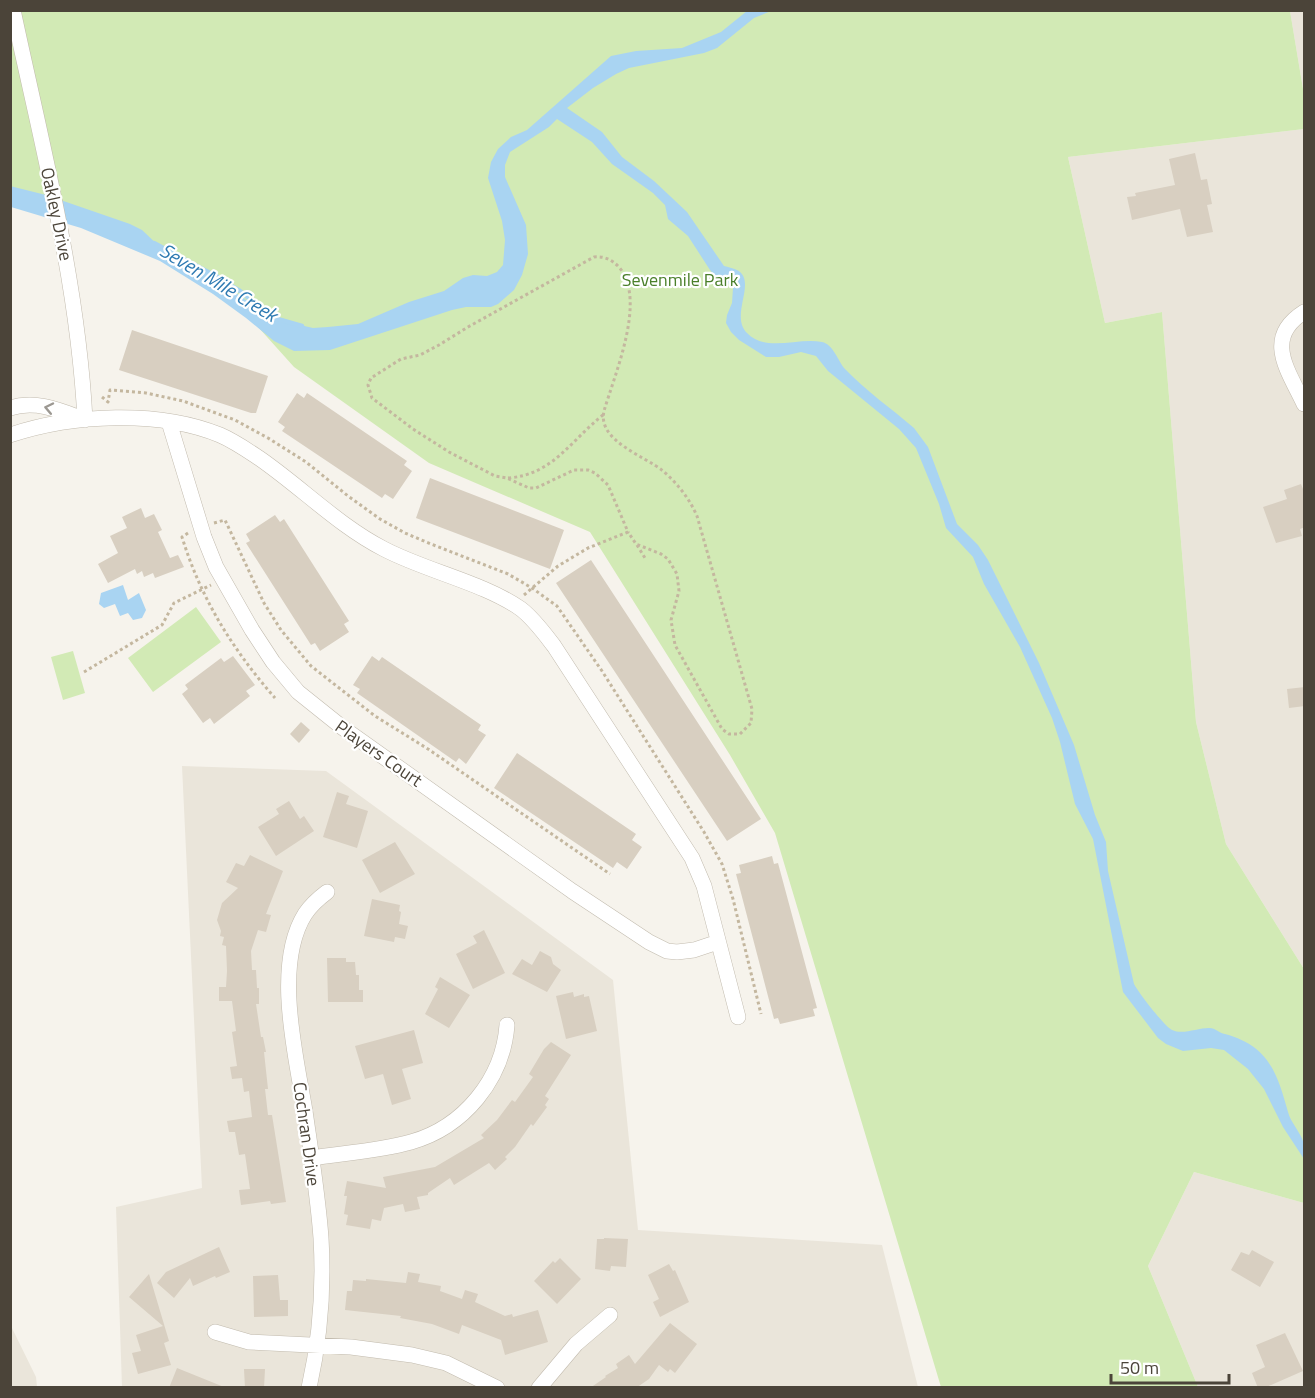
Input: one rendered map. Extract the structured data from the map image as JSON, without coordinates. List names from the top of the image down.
{
  "streets": {
    "street": ["Oakley Drive", "Players Court", "Cochran Drive"]
  },
  "water": ["Seven Mile Creek"],
  "parks": ["Sevenmile Park"],
  "scale_bar": "50 m"
}
